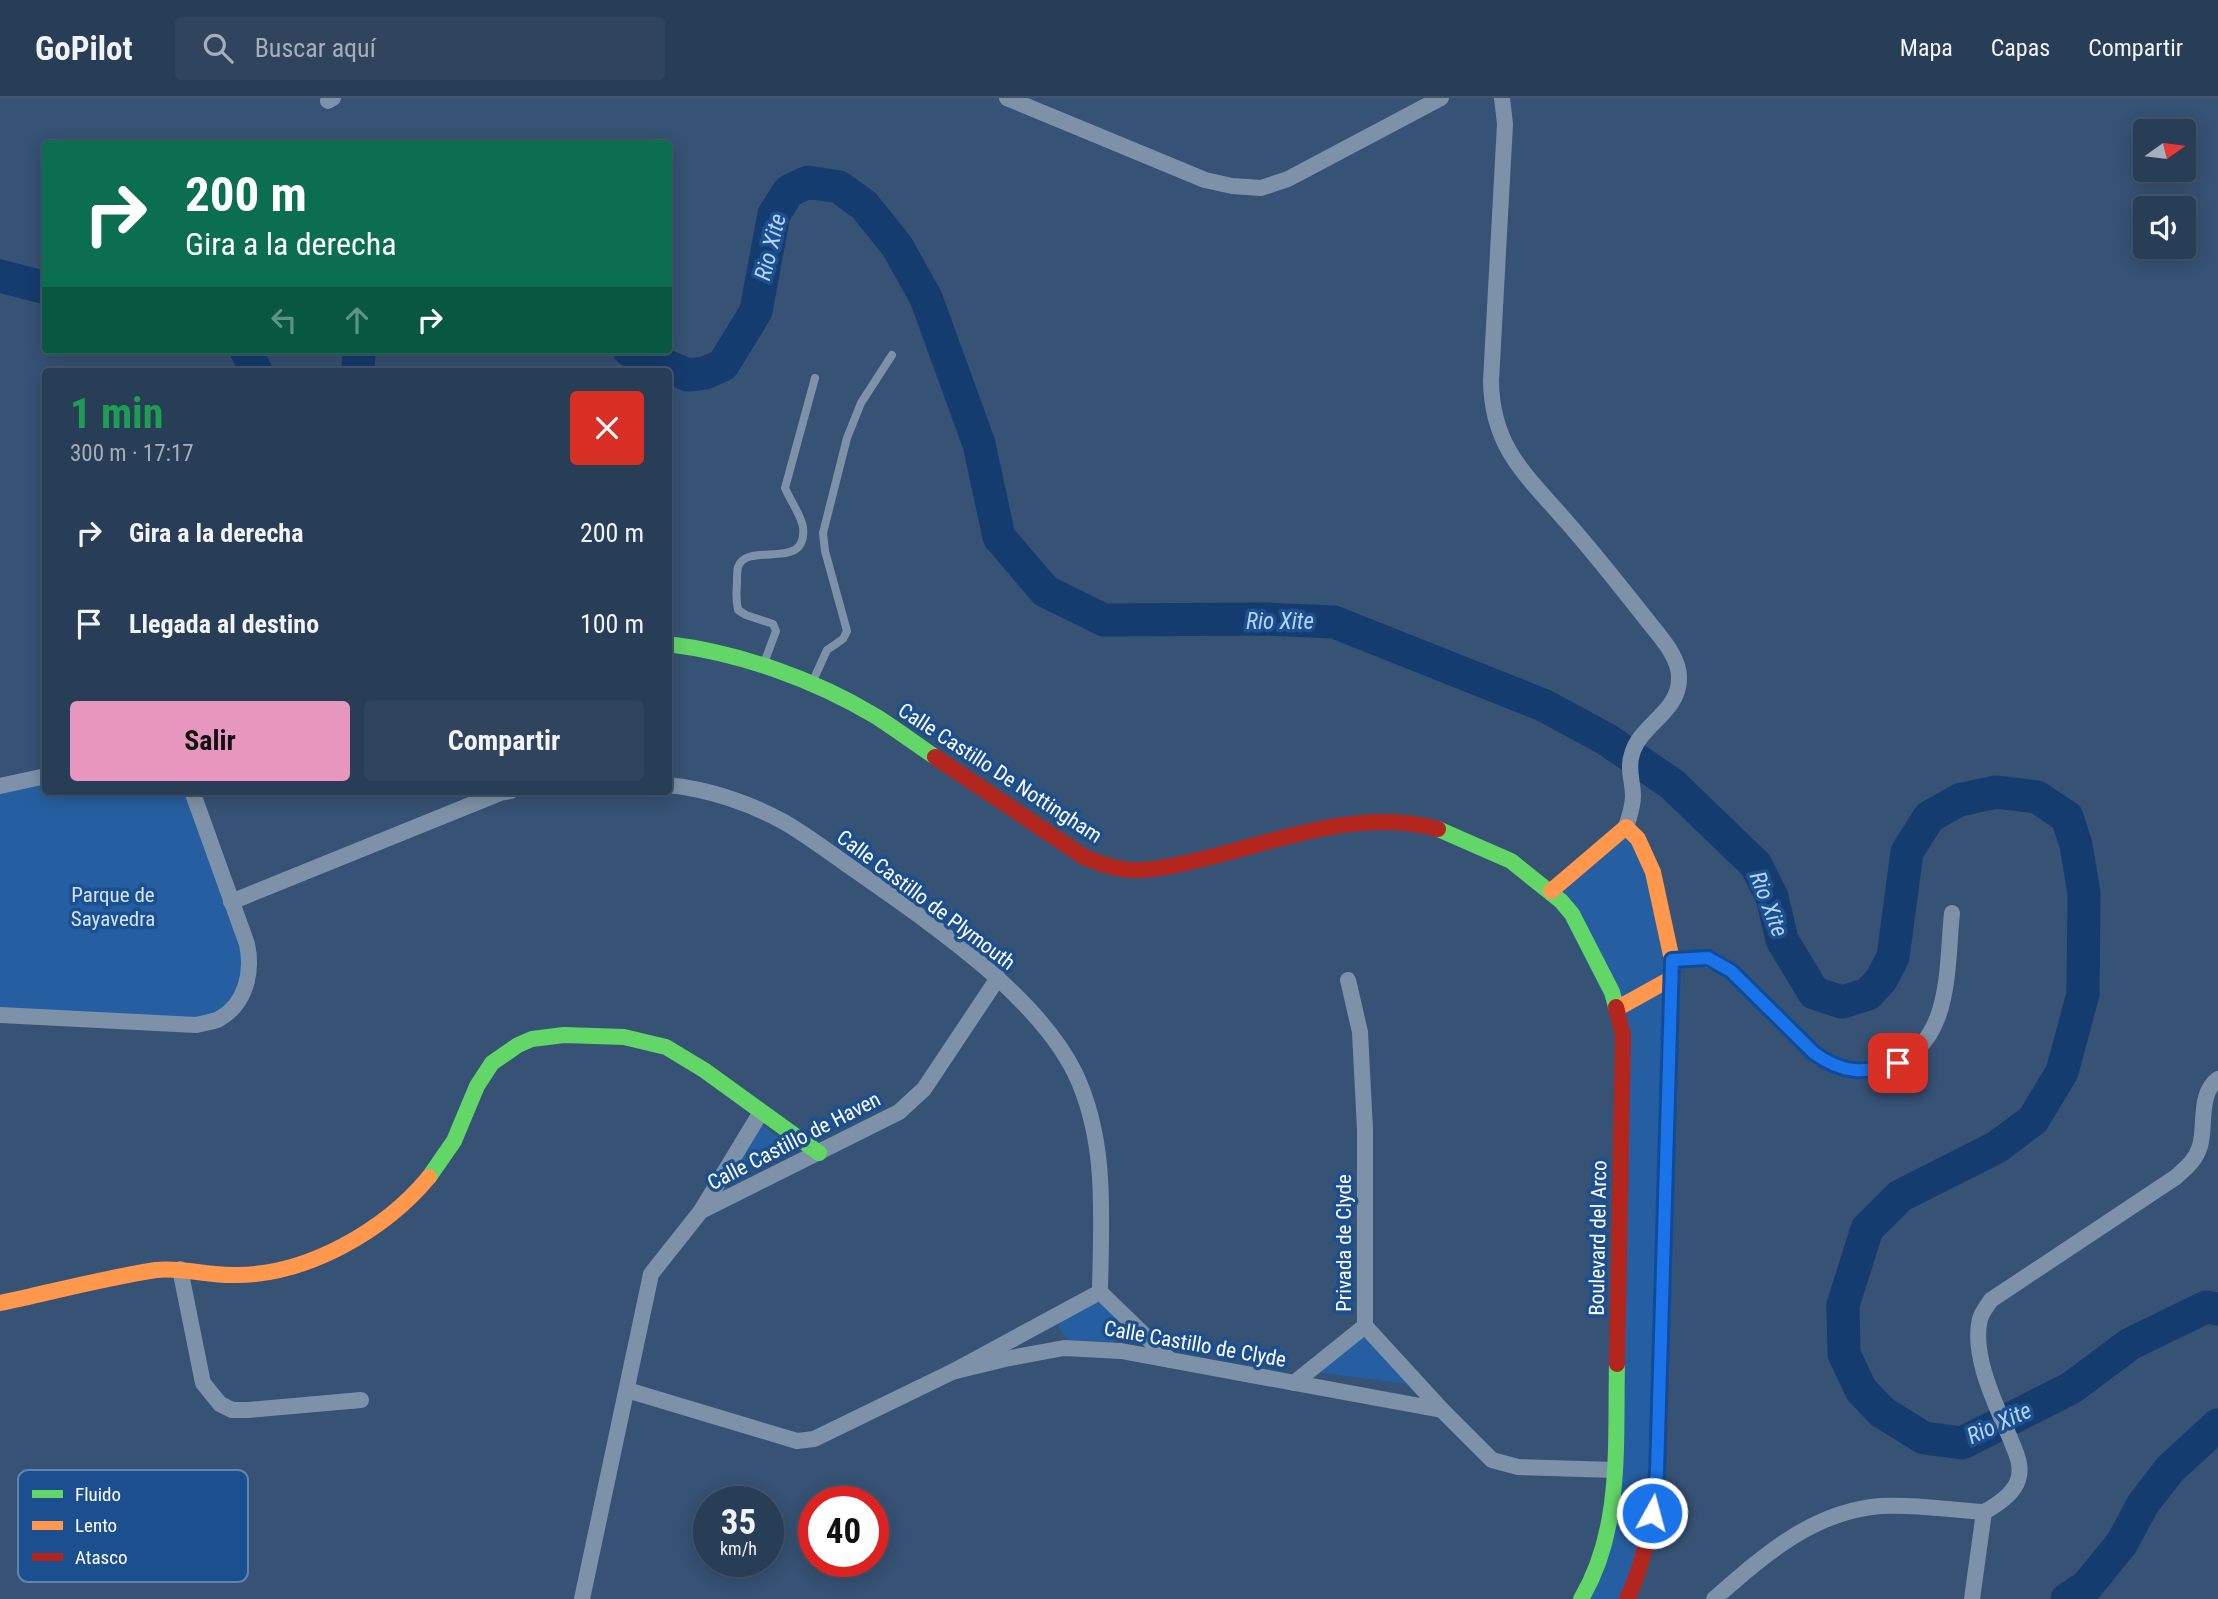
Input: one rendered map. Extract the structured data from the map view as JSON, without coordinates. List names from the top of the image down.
{
  "streets": {
    "street": [
      "Calle Castillo De Nottingham",
      "Calle Castillo de Plymouth",
      "Calle Castillo de Haven",
      "Boulevard del Arco",
      "Privada de Clyde",
      "Calle Castillo de Clyde"
    ]
  },
  "crossings": [
    ["Calle Castillo De Nottingham", "Boulevard del Arco"],
    ["Calle Castillo de Plymouth", "Calle Castillo de Haven"],
    ["Calle Castillo de Haven", "Calle Castillo de Clyde"],
    ["Boulevard del Arco", "Privada de Clyde"],
    ["Privada de Clyde", "Calle Castillo de Clyde"]
  ],
  "water": ["Rio Xite"],
  "parks": ["Parque de Sayavedra"],
  "legend": ["Fluido", "Lento", "Atasco"],
  "north": "right",
  "page": {
    "header": "GoPilot",
    "search": "Buscar aquí",
    "nav": ["Mapa", "Capas", "Compartir"],
    "turn": ["200 m", "Gira a la derecha"],
    "heading": ["1 min", "300 m · 17:17"],
    "list": [
      {
        "name": "Gira a la derecha",
        "value": "200 m"
      },
      {
        "name": "Llegada al destino",
        "value": "100 m"
      }
    ],
    "buttons": ["Salir", "Compartir"],
    "speed": "35 km/h",
    "limit": "40"
  }
}
